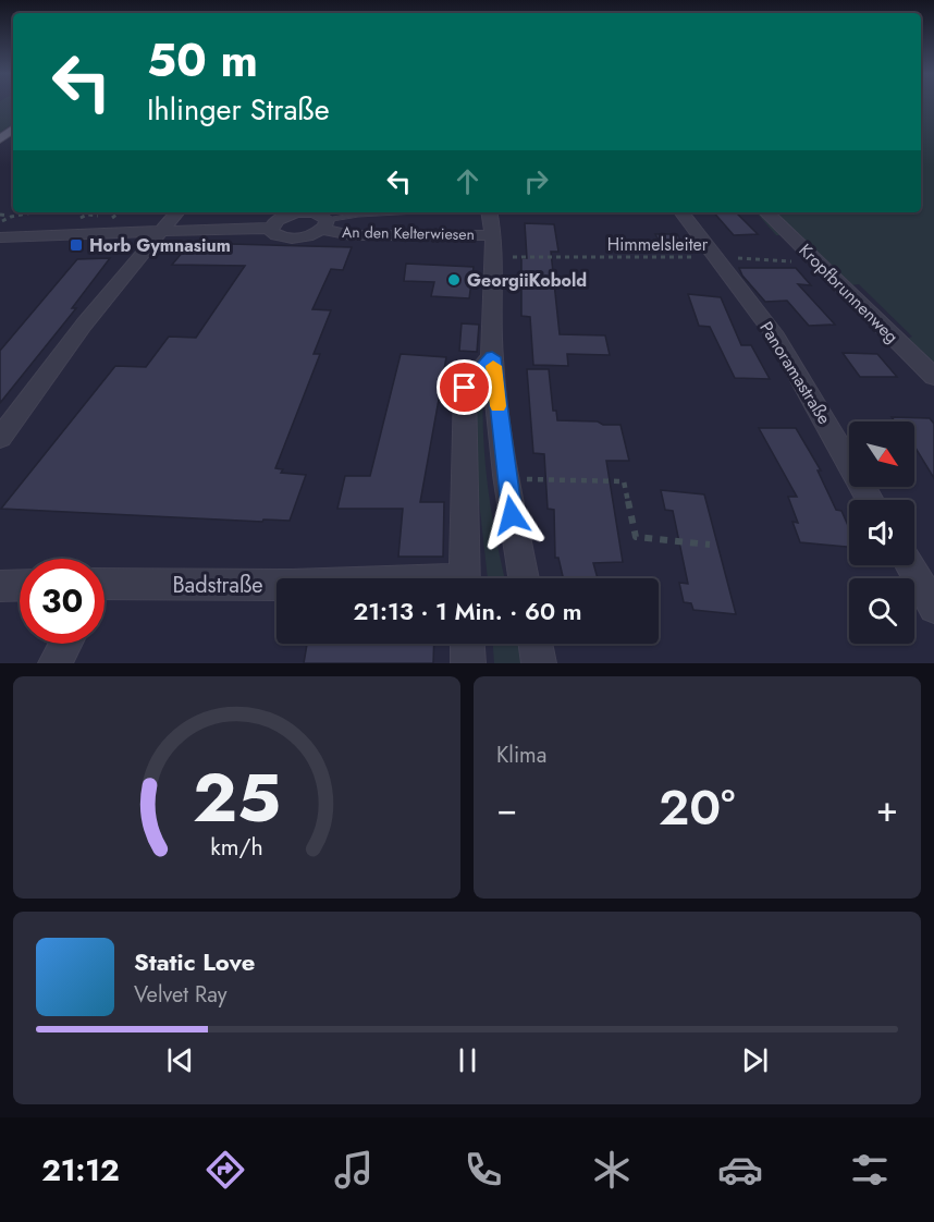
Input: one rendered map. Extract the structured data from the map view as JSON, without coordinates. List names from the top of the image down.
{
  "streets": {
    "street": [
      "An den Kelterwiesen",
      "Kropfbrunnenweg",
      "Panoramastraße",
      "Badstraße"
    ],
    "path": ["Himmelsleiter"]
  },
  "crossings": [
    ["An den Kelterwiesen", "Himmelsleiter"],
    ["Himmelsleiter", "Kropfbrunnenweg"],
    ["Himmelsleiter", "Panoramastraße"]
  ],
  "places": {
    "transit": ["Horb Gymnasium"],
    "other": ["GeorgiiKobold"]
  },
  "north": "bottom right",
  "page": {
    "turn": ["50 m", "Ihlinger Straße"],
    "limit": "30",
    "trip": "21:13 · 1 Min. · 60 m",
    "tile": "Klima",
    "heat": ["−", "20°", "+"],
    "song": ["Static Love", "Velvet Ray"],
    "tabs": "21:12",
    "gauge": ["25", "km/h"]
  }
}
